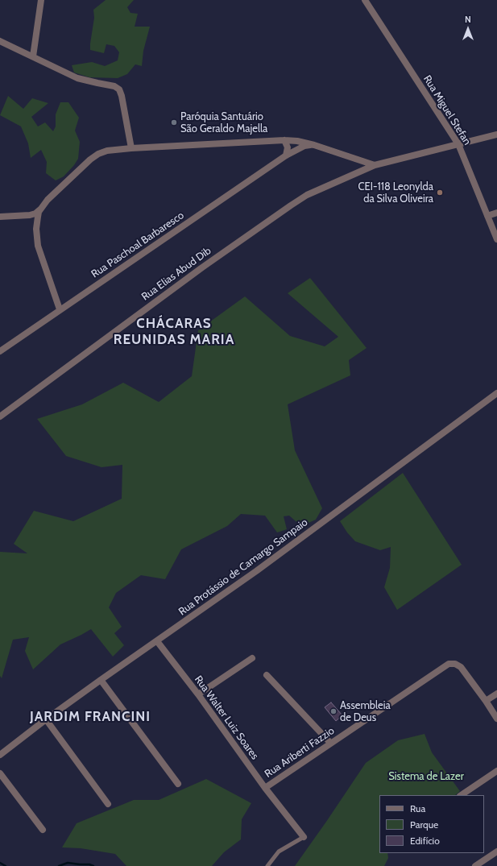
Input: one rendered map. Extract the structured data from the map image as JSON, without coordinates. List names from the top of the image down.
{
  "streets": {
    "street": [
      "Rua Miguel Stefan",
      "Rua Paschoal Barbaresco",
      "Rua Elias Abud Dib",
      "Rua Protássio de Camargo Sampaio",
      "Rua Walter Luiz Soares",
      "Rua Ariberti Fazzio"
    ]
  },
  "crossings": [
    ["Rua Miguel Stefan", "Rua Elias Abud Dib"],
    ["Rua Protássio de Camargo Sampaio", "Rua Walter Luiz Soares"],
    ["Rua Walter Luiz Soares", "Rua Ariberti Fazzio"]
  ],
  "districts": ["CHÁCARAS REUNIDAS MARIA", "JARDIM FRANCINI"],
  "parks": ["Sistema de Lazer"],
  "places": ["Paróquia Santuário São Geraldo Majella", "CEI-118 Leonylda da Silva Oliveira", "Assembleia de Deus"],
  "legend": ["Rua", "Parque", "Edifício"],
  "north": "top"
}
